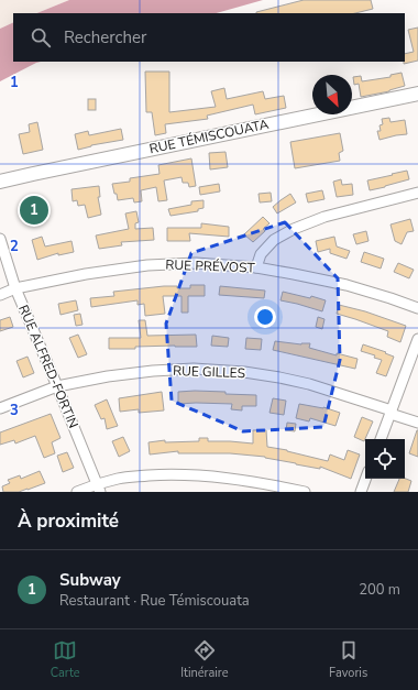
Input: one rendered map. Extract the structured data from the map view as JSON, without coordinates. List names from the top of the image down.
{
  "streets": {
    "main road": ["RUE TÉMISCOUATA"],
    "street": ["RUE PRÉVOST", "RUE ALFRED-FORTIN", "RUE GILLES"]
  },
  "crossings": [
    ["RUE PRÉVOST", "RUE ALFRED-FORTIN"],
    ["RUE ALFRED-FORTIN", "RUE GILLES"]
  ],
  "north": "bottom right",
  "page": {
    "search": "Rechercher",
    "pins": "1",
    "heading": "À proximité",
    "list": [
      {
        "mark": "1",
        "name": "Subway",
        "note": "Restaurant · Rue Témiscouata",
        "value": "200 m"
      }
    ],
    "nav": ["Carte", "Itinéraire", "Favoris"]
  },
  "grid": {
    "rows": ["1", "2", "3"]
  }
}
